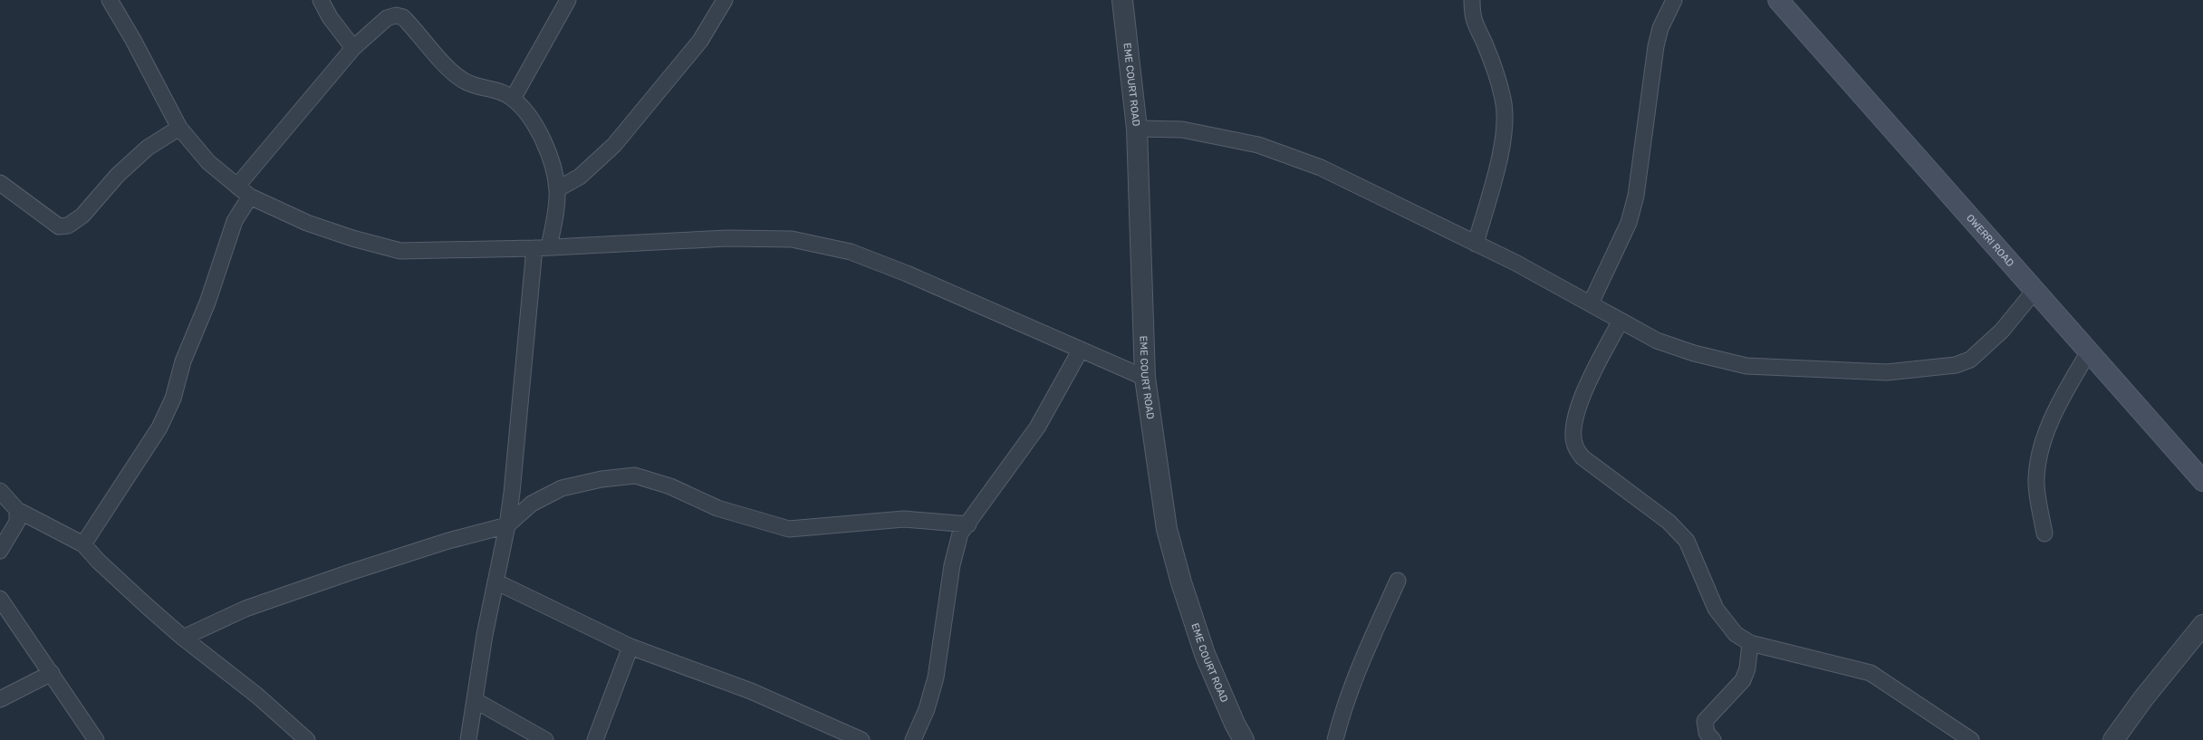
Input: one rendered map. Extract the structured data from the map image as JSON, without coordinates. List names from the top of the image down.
{
  "streets": {
    "main road": ["OWERRI ROAD"],
    "street": ["EME COURT ROAD"]
  }
}
